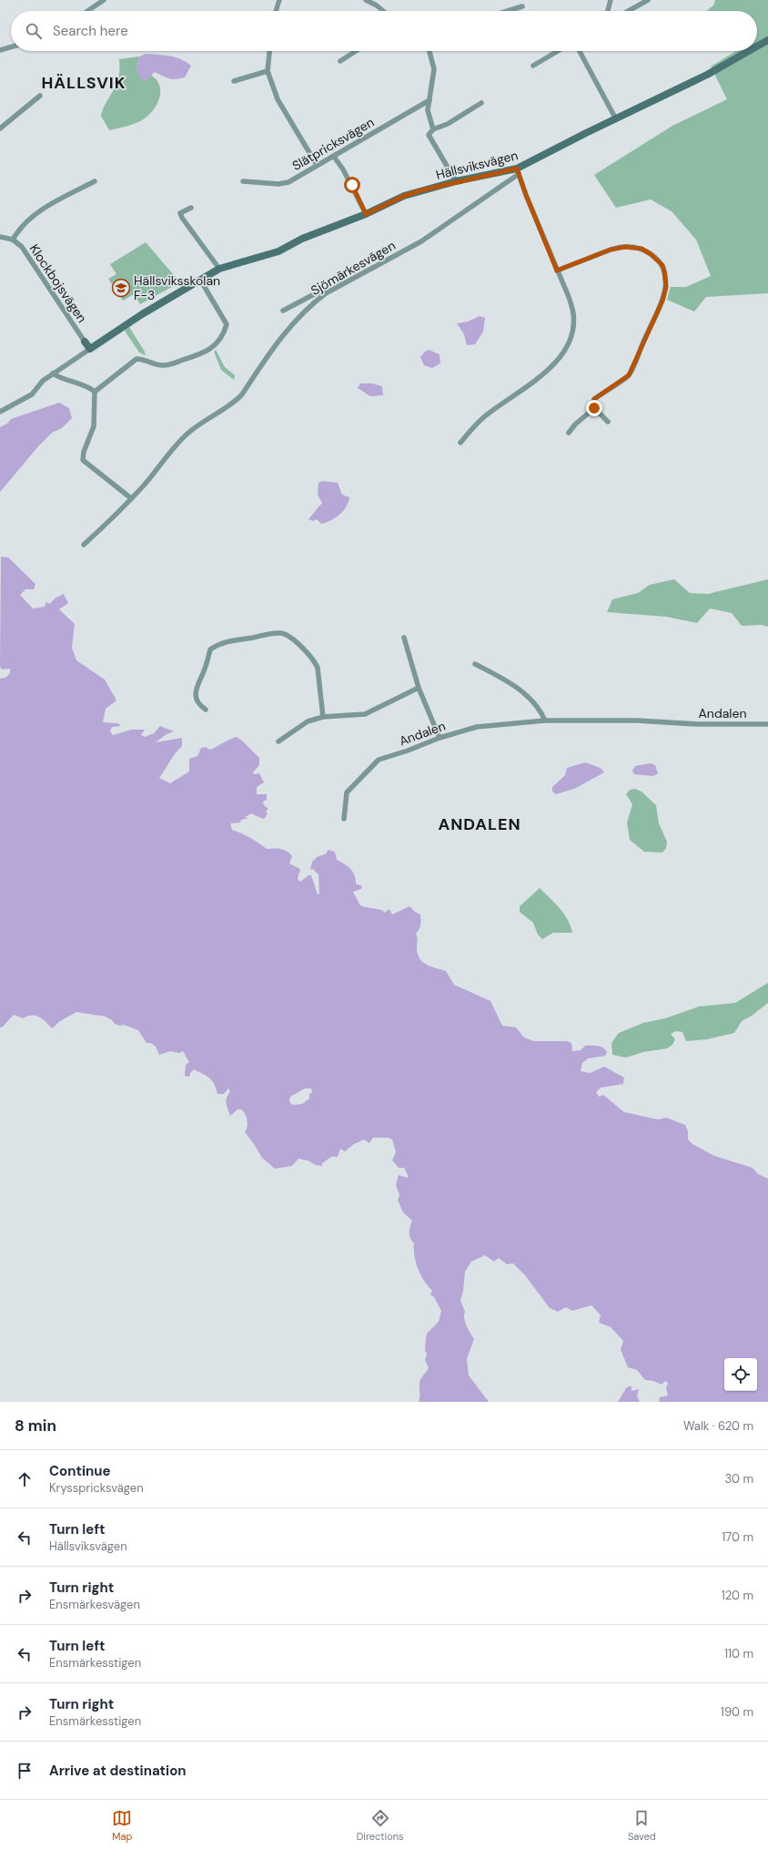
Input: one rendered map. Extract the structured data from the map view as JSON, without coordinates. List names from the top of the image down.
{
  "streets": {
    "street": [
      "Slätpricksvägen",
      "Hällsviksvägen",
      "Sjömärkesvägen",
      "Klockbojsvägen",
      "Andalen"
    ]
  },
  "crossings": [
    ["Hällsviksvägen", "Sjömärkesvägen"]
  ],
  "districts": ["HÄLLSVIK", "ANDALEN"],
  "places": {
    "school or university": ["Hällsviksskolan F-3"]
  },
  "page": {
    "search": "Search here",
    "heading": ["8 min", "Walk · 620 m"],
    "list": [
      ["Continue", "Krysspricksvägen", "30 m"],
      ["Turn left", "Hällsviksvägen", "170 m"],
      ["Turn right", "Ensmärkesvägen", "120 m"],
      ["Turn left", "Ensmärkesstigen", "110 m"],
      ["Turn right", "Ensmärkesstigen", "190 m"],
      "Arrive at destination"
    ],
    "nav": ["Map", "Directions", "Saved"]
  }
}
